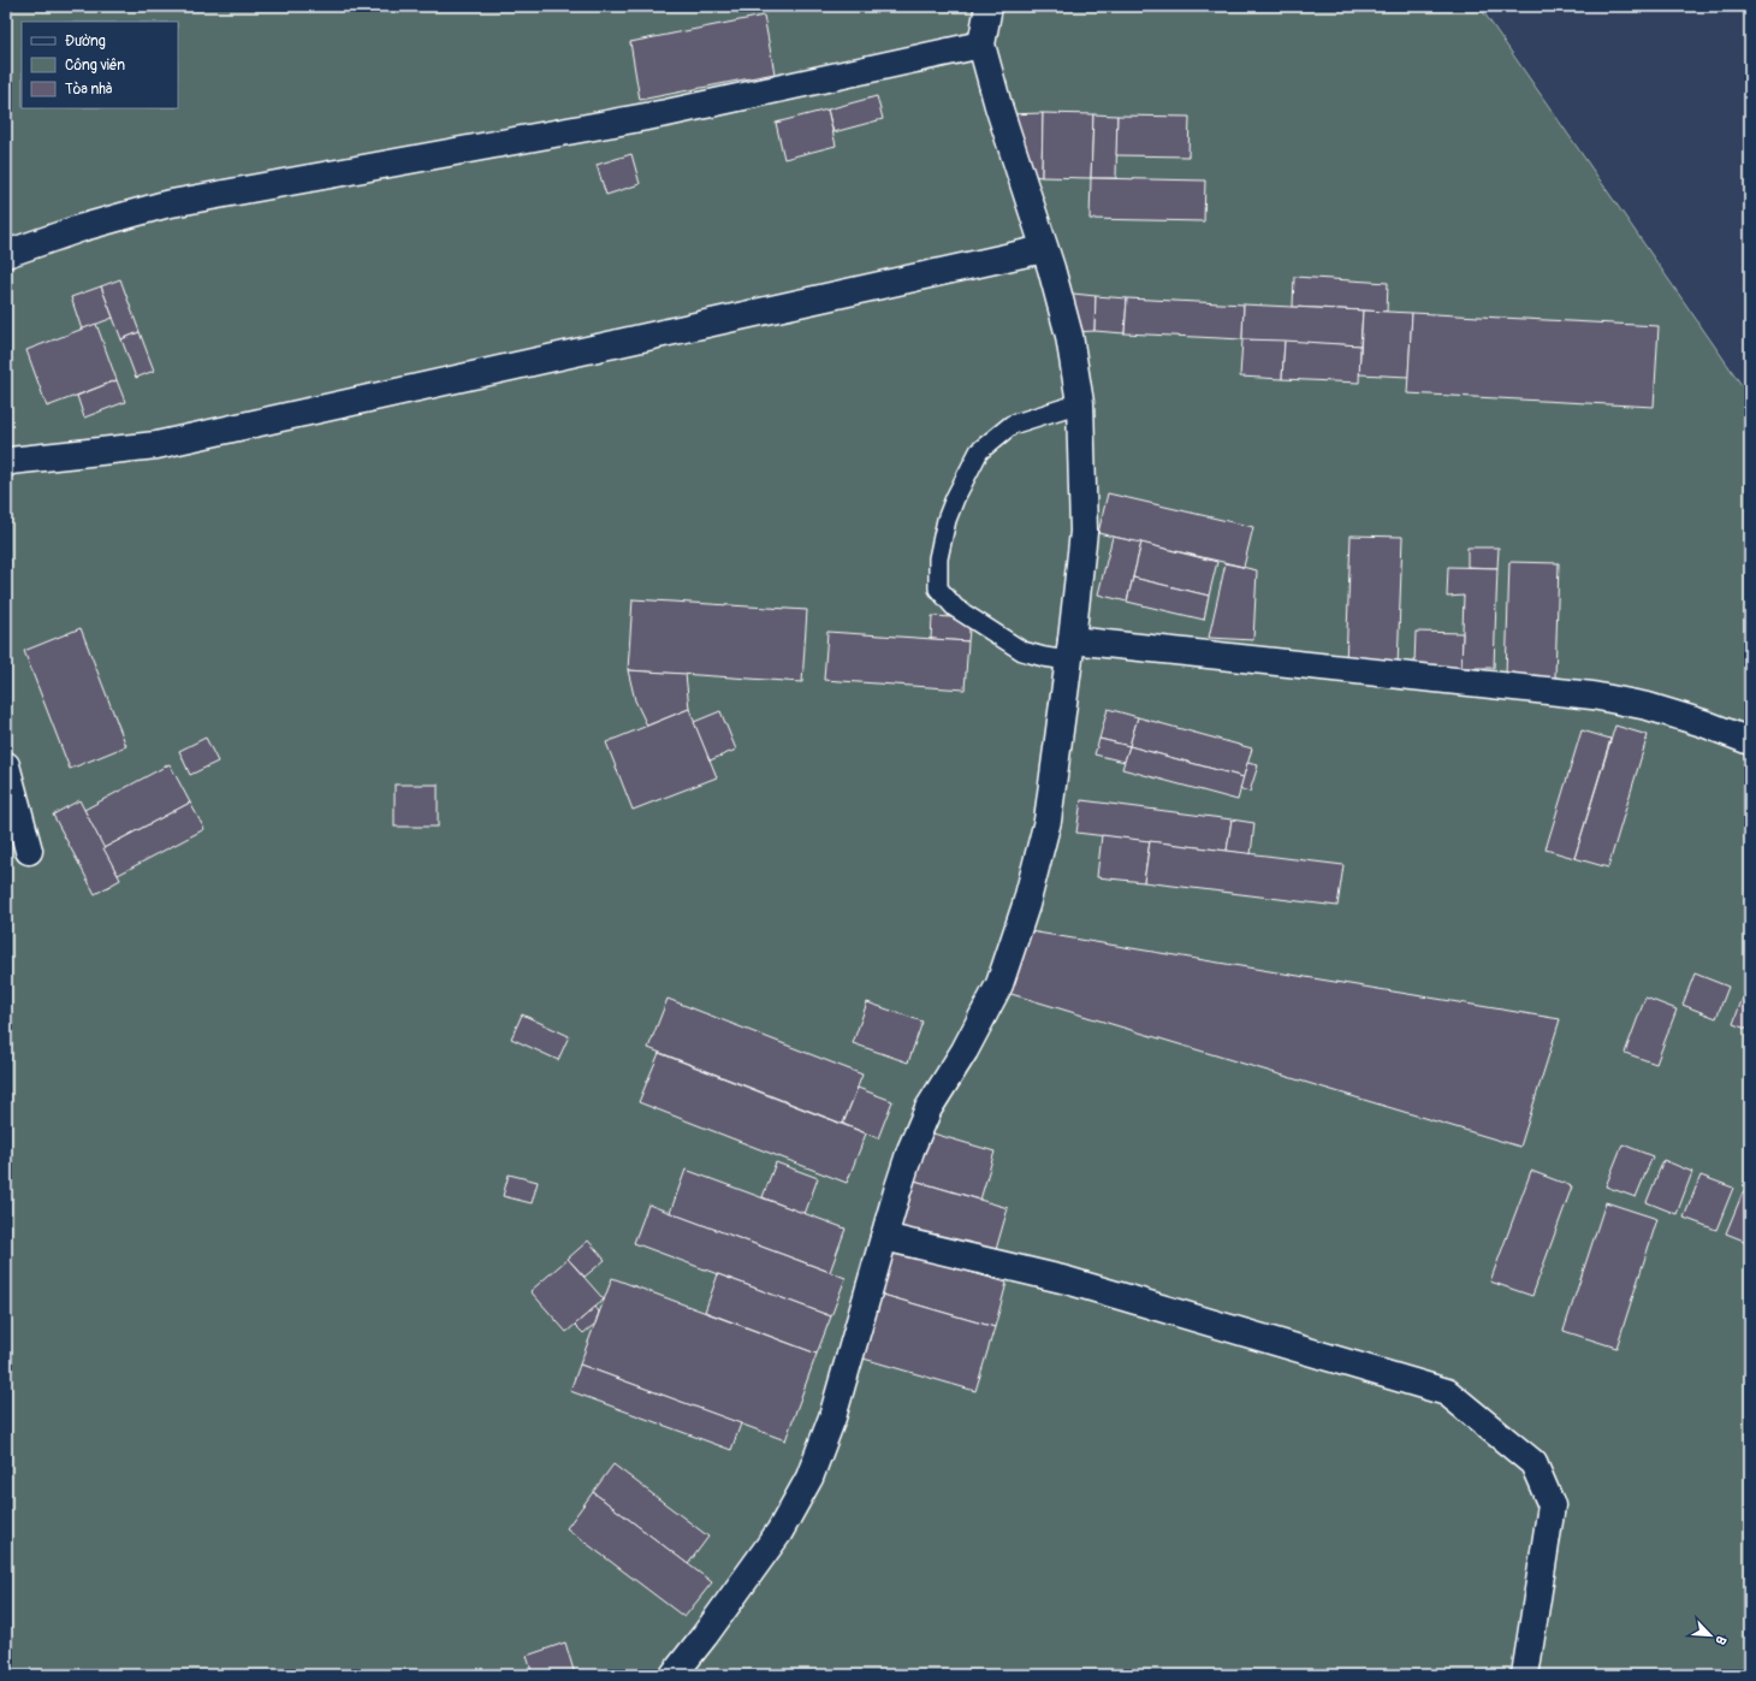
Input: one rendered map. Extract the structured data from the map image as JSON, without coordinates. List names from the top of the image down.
{
  "legend": ["Đường", "Công viên", "Tòa nhà"],
  "north": "bottom right"
}
